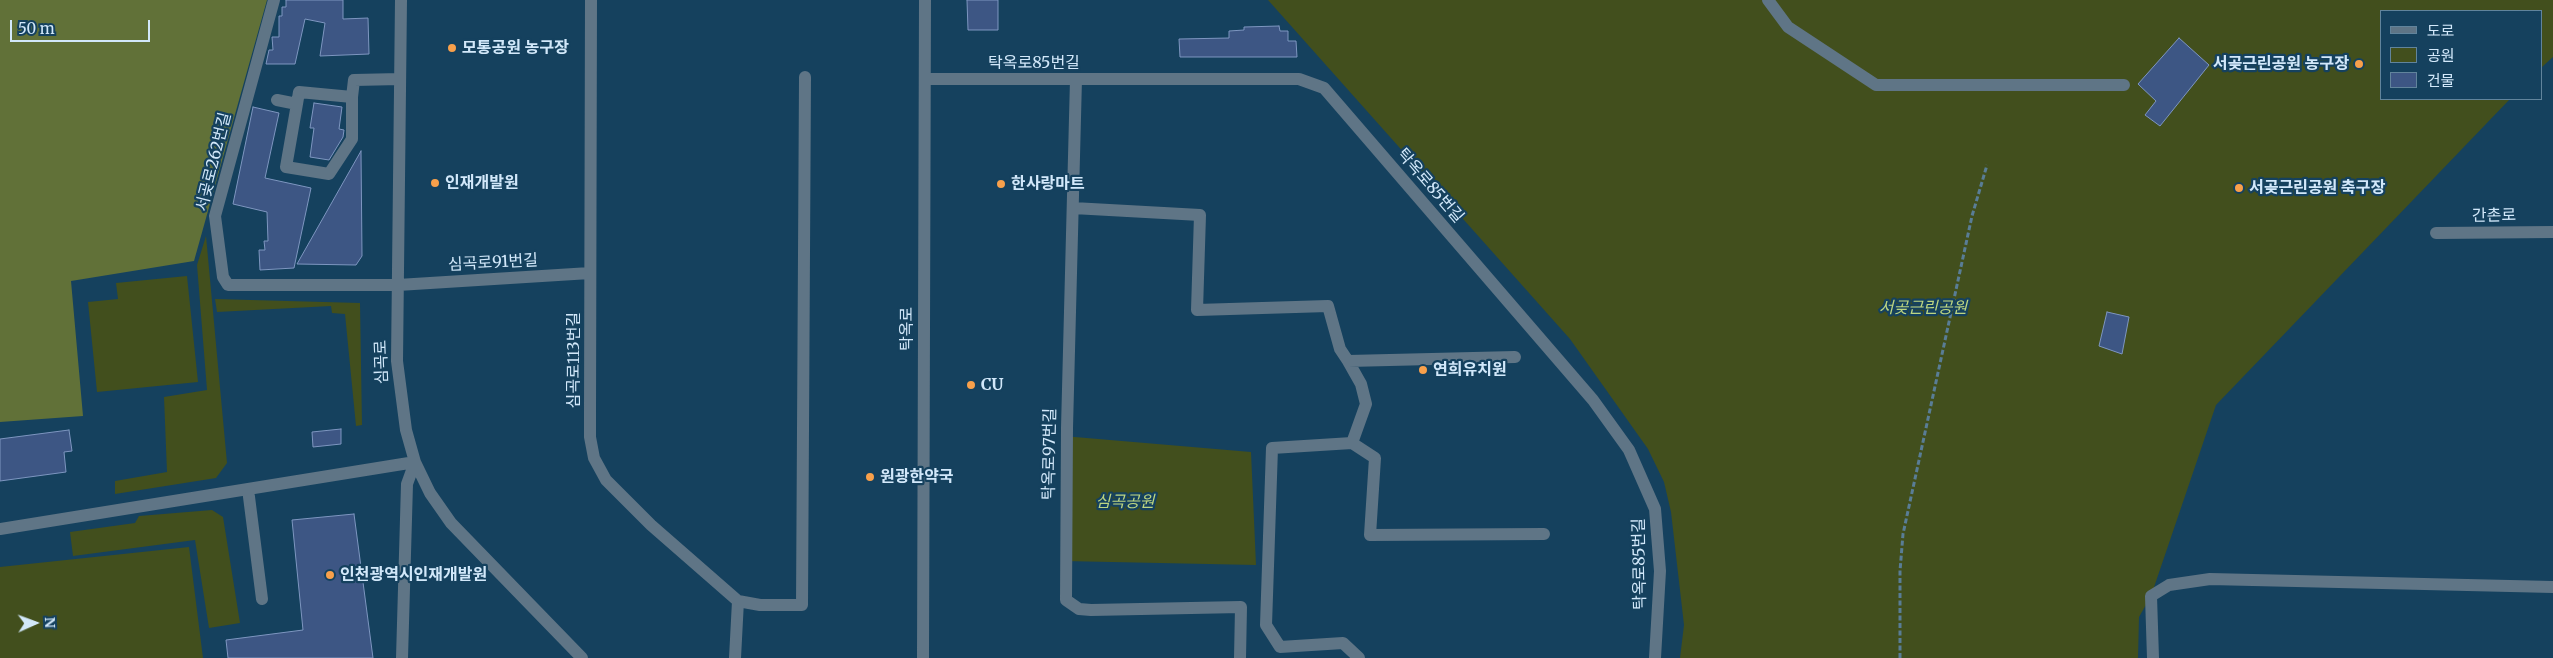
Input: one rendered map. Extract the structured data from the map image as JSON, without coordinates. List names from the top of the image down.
{
  "streets": {
    "street": [
      "탁옥로85번길",
      "서곶로262번길",
      "간촌로",
      "심곡로91번길",
      "탁옥로",
      "심곡로113번길",
      "심곡로",
      "탁옥로97번길"
    ]
  },
  "crossings": [
    ["탁옥로85번길", "탁옥로"],
    ["탁옥로85번길", "탁옥로97번길"],
    ["서곶로262번길", "심곡로91번길"],
    ["서곶로262번길", "심곡로"],
    ["심곡로91번길", "심곡로113번길"],
    ["심곡로91번길", "심곡로"]
  ],
  "parks": ["서곶근린공원", "심곡공원"],
  "places": [
    "모통공원 농구장",
    "서곶근린공원 농구장",
    "인재개발원",
    "한사랑마트",
    "서곶근린공원 축구장",
    "연희유치원",
    "CU",
    "원광한약국",
    "인천광역시인재개발원"
  ],
  "legend": ["도로", "공원", "건물"],
  "scale_bar": "50 m",
  "north": "right"
}
